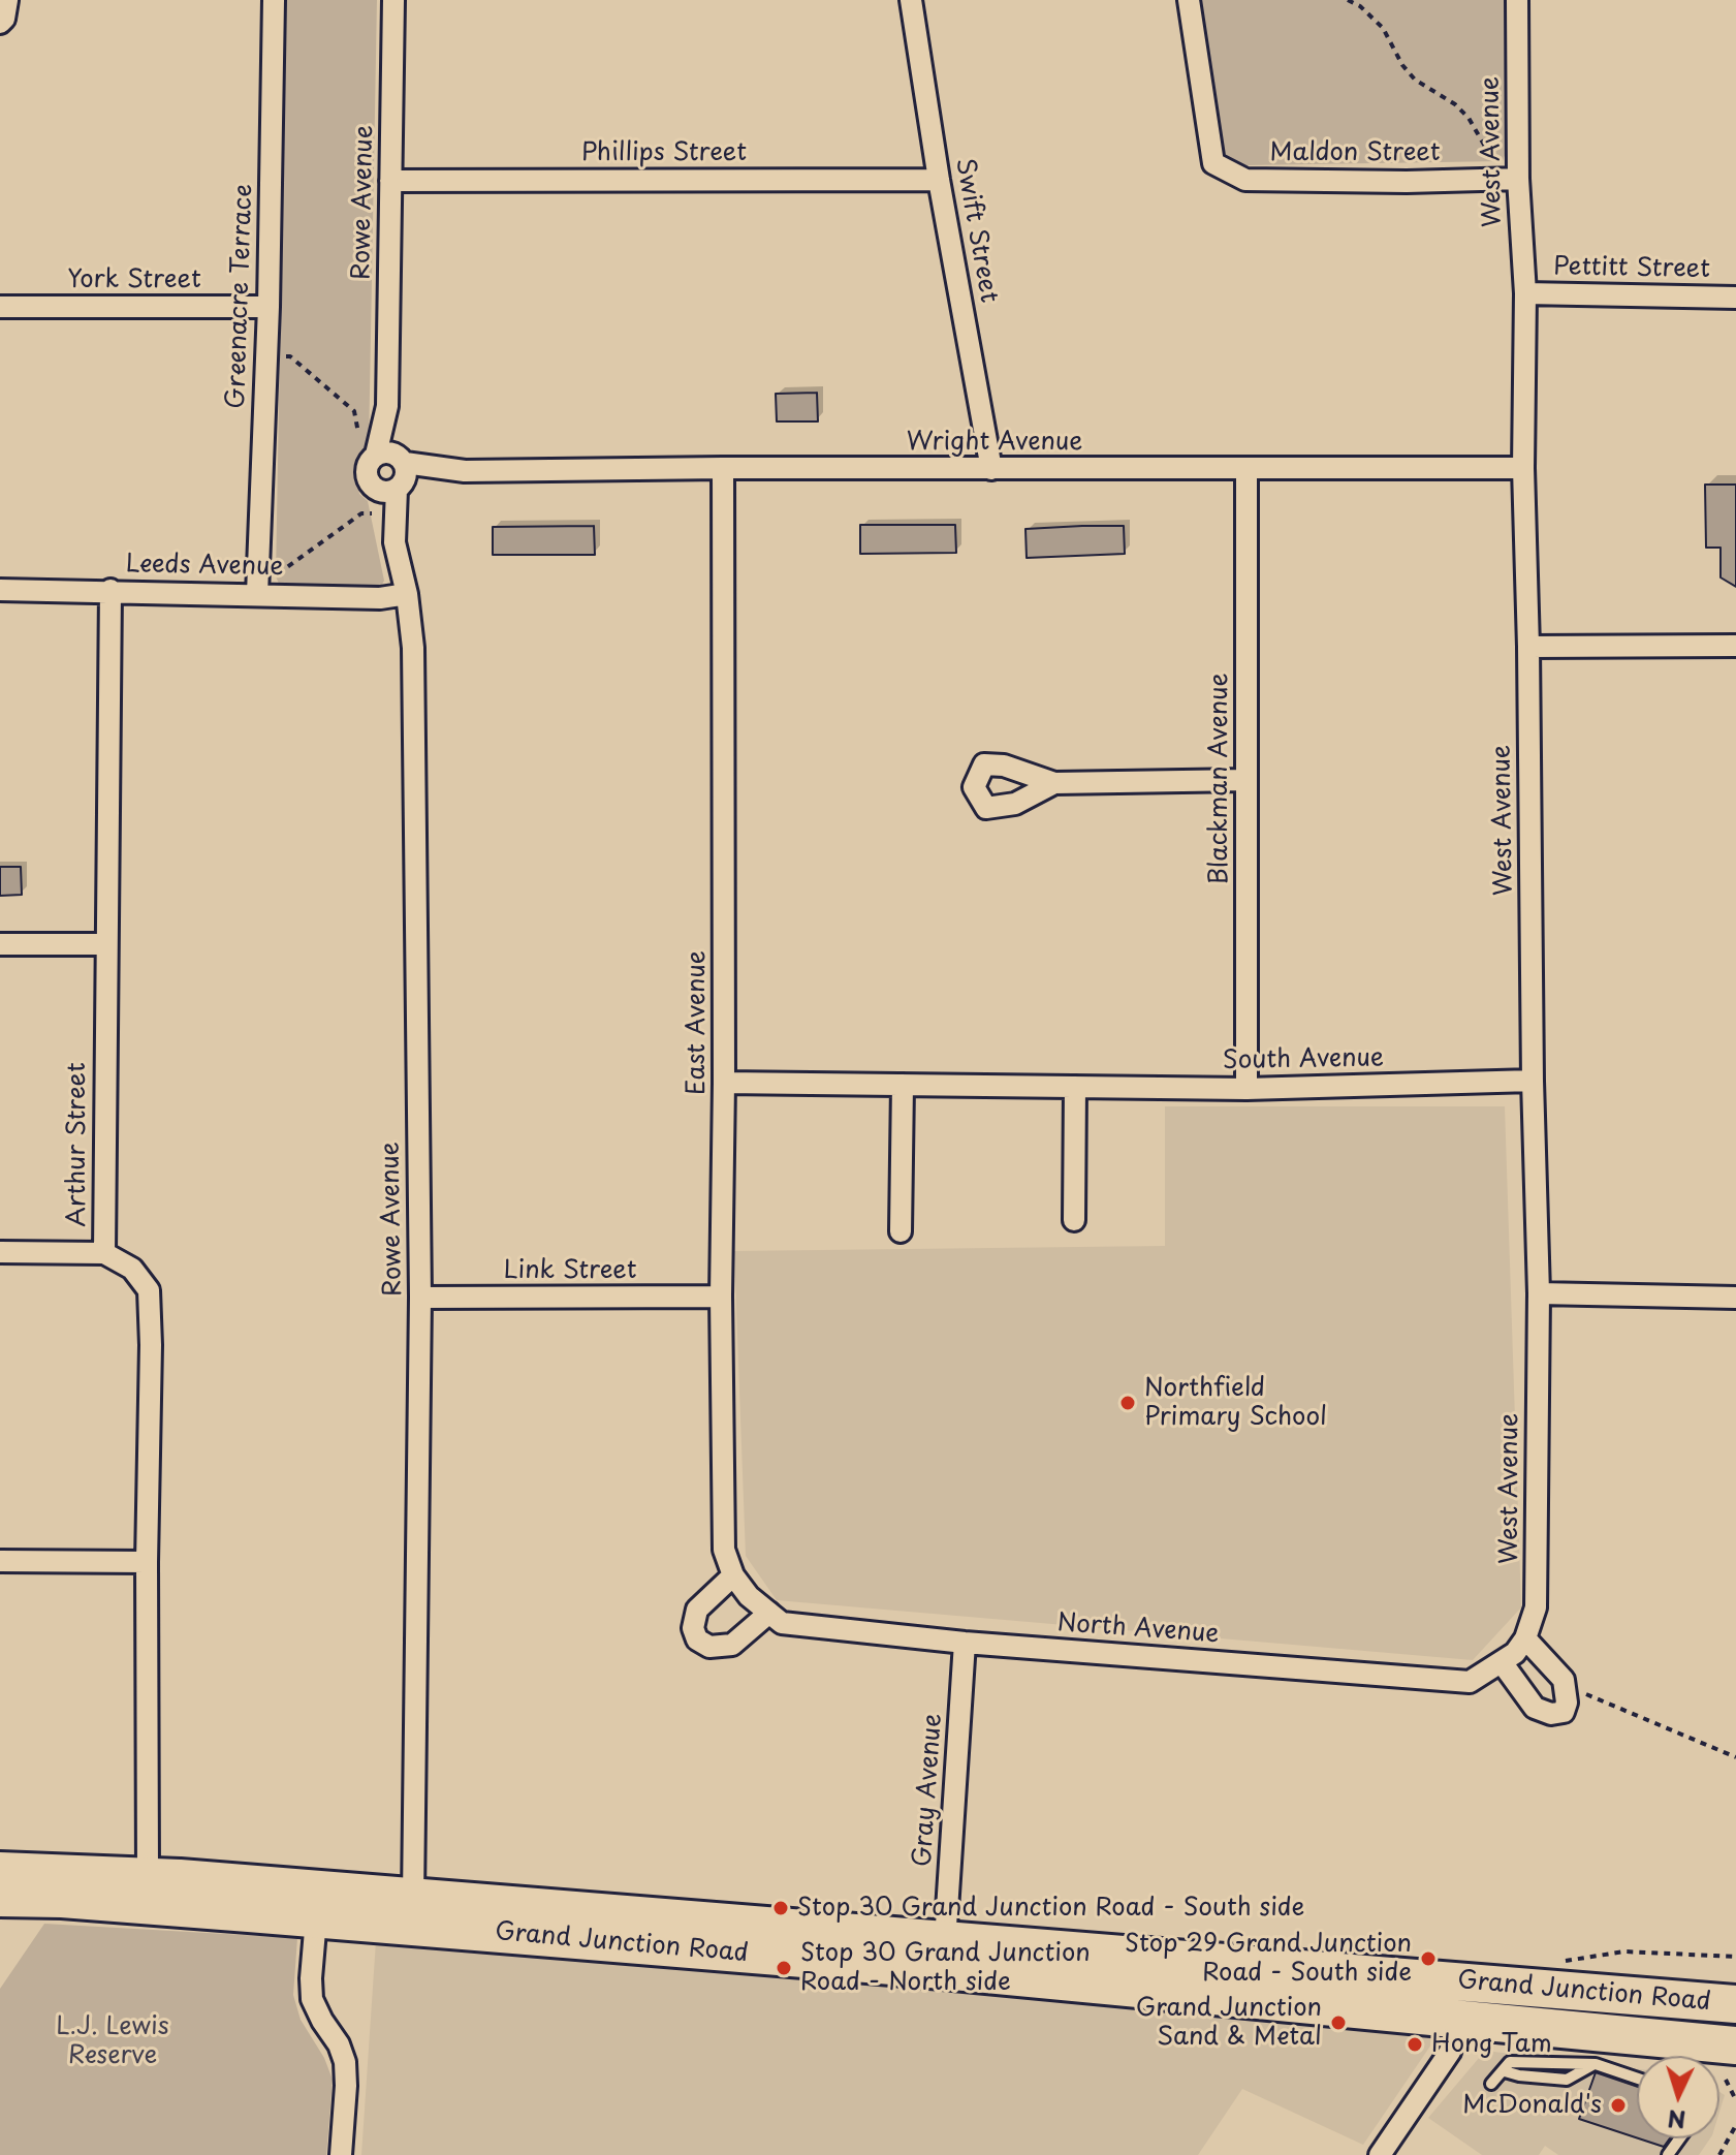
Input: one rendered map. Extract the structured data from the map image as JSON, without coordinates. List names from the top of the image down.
{
  "streets": {
    "highway": ["Grand Junction Road"],
    "street": [
      "West Avenue",
      "Phillips Street",
      "Maldon Street",
      "Rowe Avenue",
      "Swift Street",
      "Pettitt Street",
      "York Street",
      "Greenacre Terrace",
      "Wright Avenue",
      "Leeds Avenue",
      "Blackman Avenue",
      "East Avenue",
      "South Avenue",
      "Arthur Street",
      "Link Street",
      "North Avenue",
      "Gray Avenue"
    ]
  },
  "crossings": [
    ["West Avenue", "Maldon Street"],
    ["West Avenue", "Pettitt Street"],
    ["West Avenue", "Wright Avenue"],
    ["West Avenue", "South Avenue"],
    ["West Avenue", "North Avenue"],
    ["Phillips Street", "Rowe Avenue"],
    ["Phillips Street", "Swift Street"],
    ["Rowe Avenue", "Wright Avenue"],
    ["Rowe Avenue", "Leeds Avenue"],
    ["Rowe Avenue", "Link Street"],
    ["Rowe Avenue", "Grand Junction Road"],
    ["Swift Street", "Wright Avenue"],
    ["York Street", "Greenacre Terrace"],
    ["Greenacre Terrace", "Leeds Avenue"],
    ["Wright Avenue", "Blackman Avenue"],
    ["Wright Avenue", "East Avenue"],
    ["Leeds Avenue", "Arthur Street"],
    ["Blackman Avenue", "South Avenue"],
    ["East Avenue", "South Avenue"],
    ["East Avenue", "Link Street"],
    ["East Avenue", "North Avenue"],
    ["Arthur Street", "Grand Junction Road"],
    ["North Avenue", "Gray Avenue"],
    ["Gray Avenue", "Grand Junction Road"]
  ],
  "parks": ["L.J. Lewis Reserve"],
  "places": [
    "Northfield Primary School",
    "Stop 30 Grand Junction Road - South side",
    "Stop 29 Grand Junction Road - South side",
    "Stop 30 Grand Junction Road - North side",
    "Grand Junction Sand & Metal",
    "Hong Tam",
    "McDonald's"
  ],
  "north": "bottom"
}
